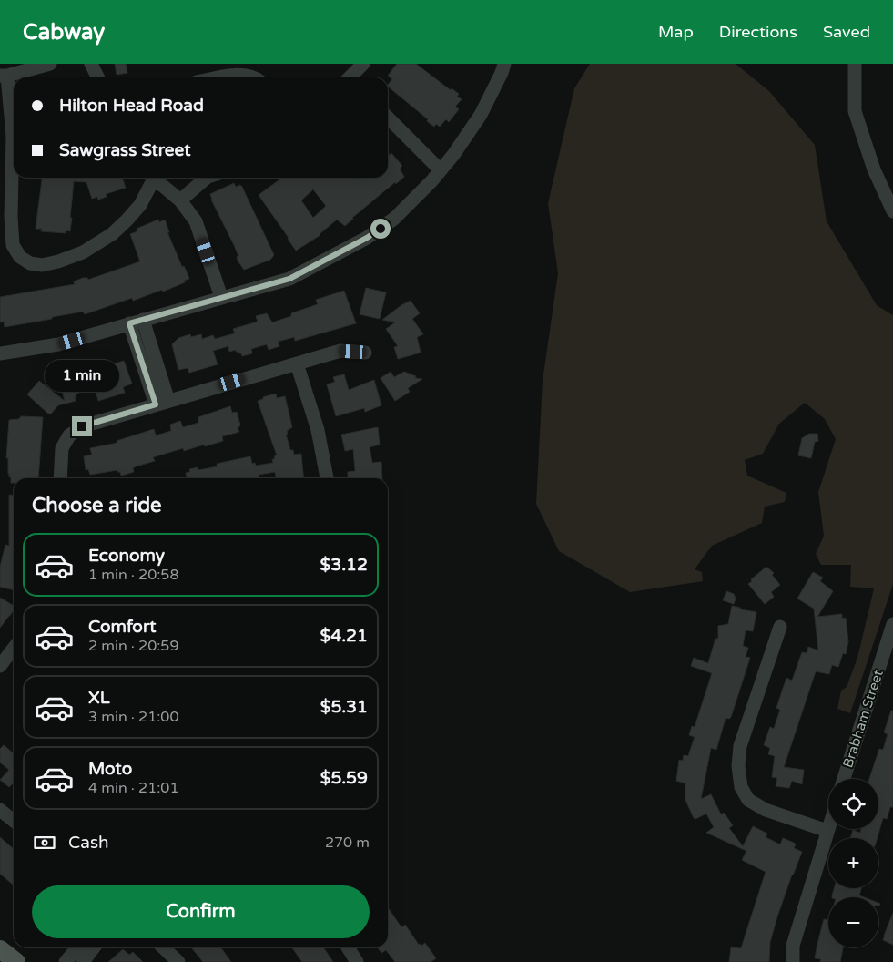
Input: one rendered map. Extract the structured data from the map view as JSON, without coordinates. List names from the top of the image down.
{
  "streets": {
    "street": ["Brabham Street"]
  },
  "page": {
    "header": "Cabway",
    "nav": ["Map", "Directions", "Saved"],
    "banner": ["Hilton Head Road", "Sawgrass Street"],
    "bubble": "1 min",
    "heading": "Choose a ride",
    "list": [
      {
        "name": "Economy",
        "note": "1 min · 20:58",
        "value": "$3.12"
      },
      {
        "name": "Comfort",
        "note": "2 min · 20:59",
        "value": "$4.21"
      },
      {
        "name": "XL",
        "note": "3 min · 21:00",
        "value": "$5.31"
      },
      {
        "name": "Moto",
        "note": "4 min · 21:01",
        "value": "$5.59"
      }
    ],
    "map_buttons": ["+", "−"],
    "pay": ["Cash", "270 m"],
    "buttons": "Confirm"
  }
}
